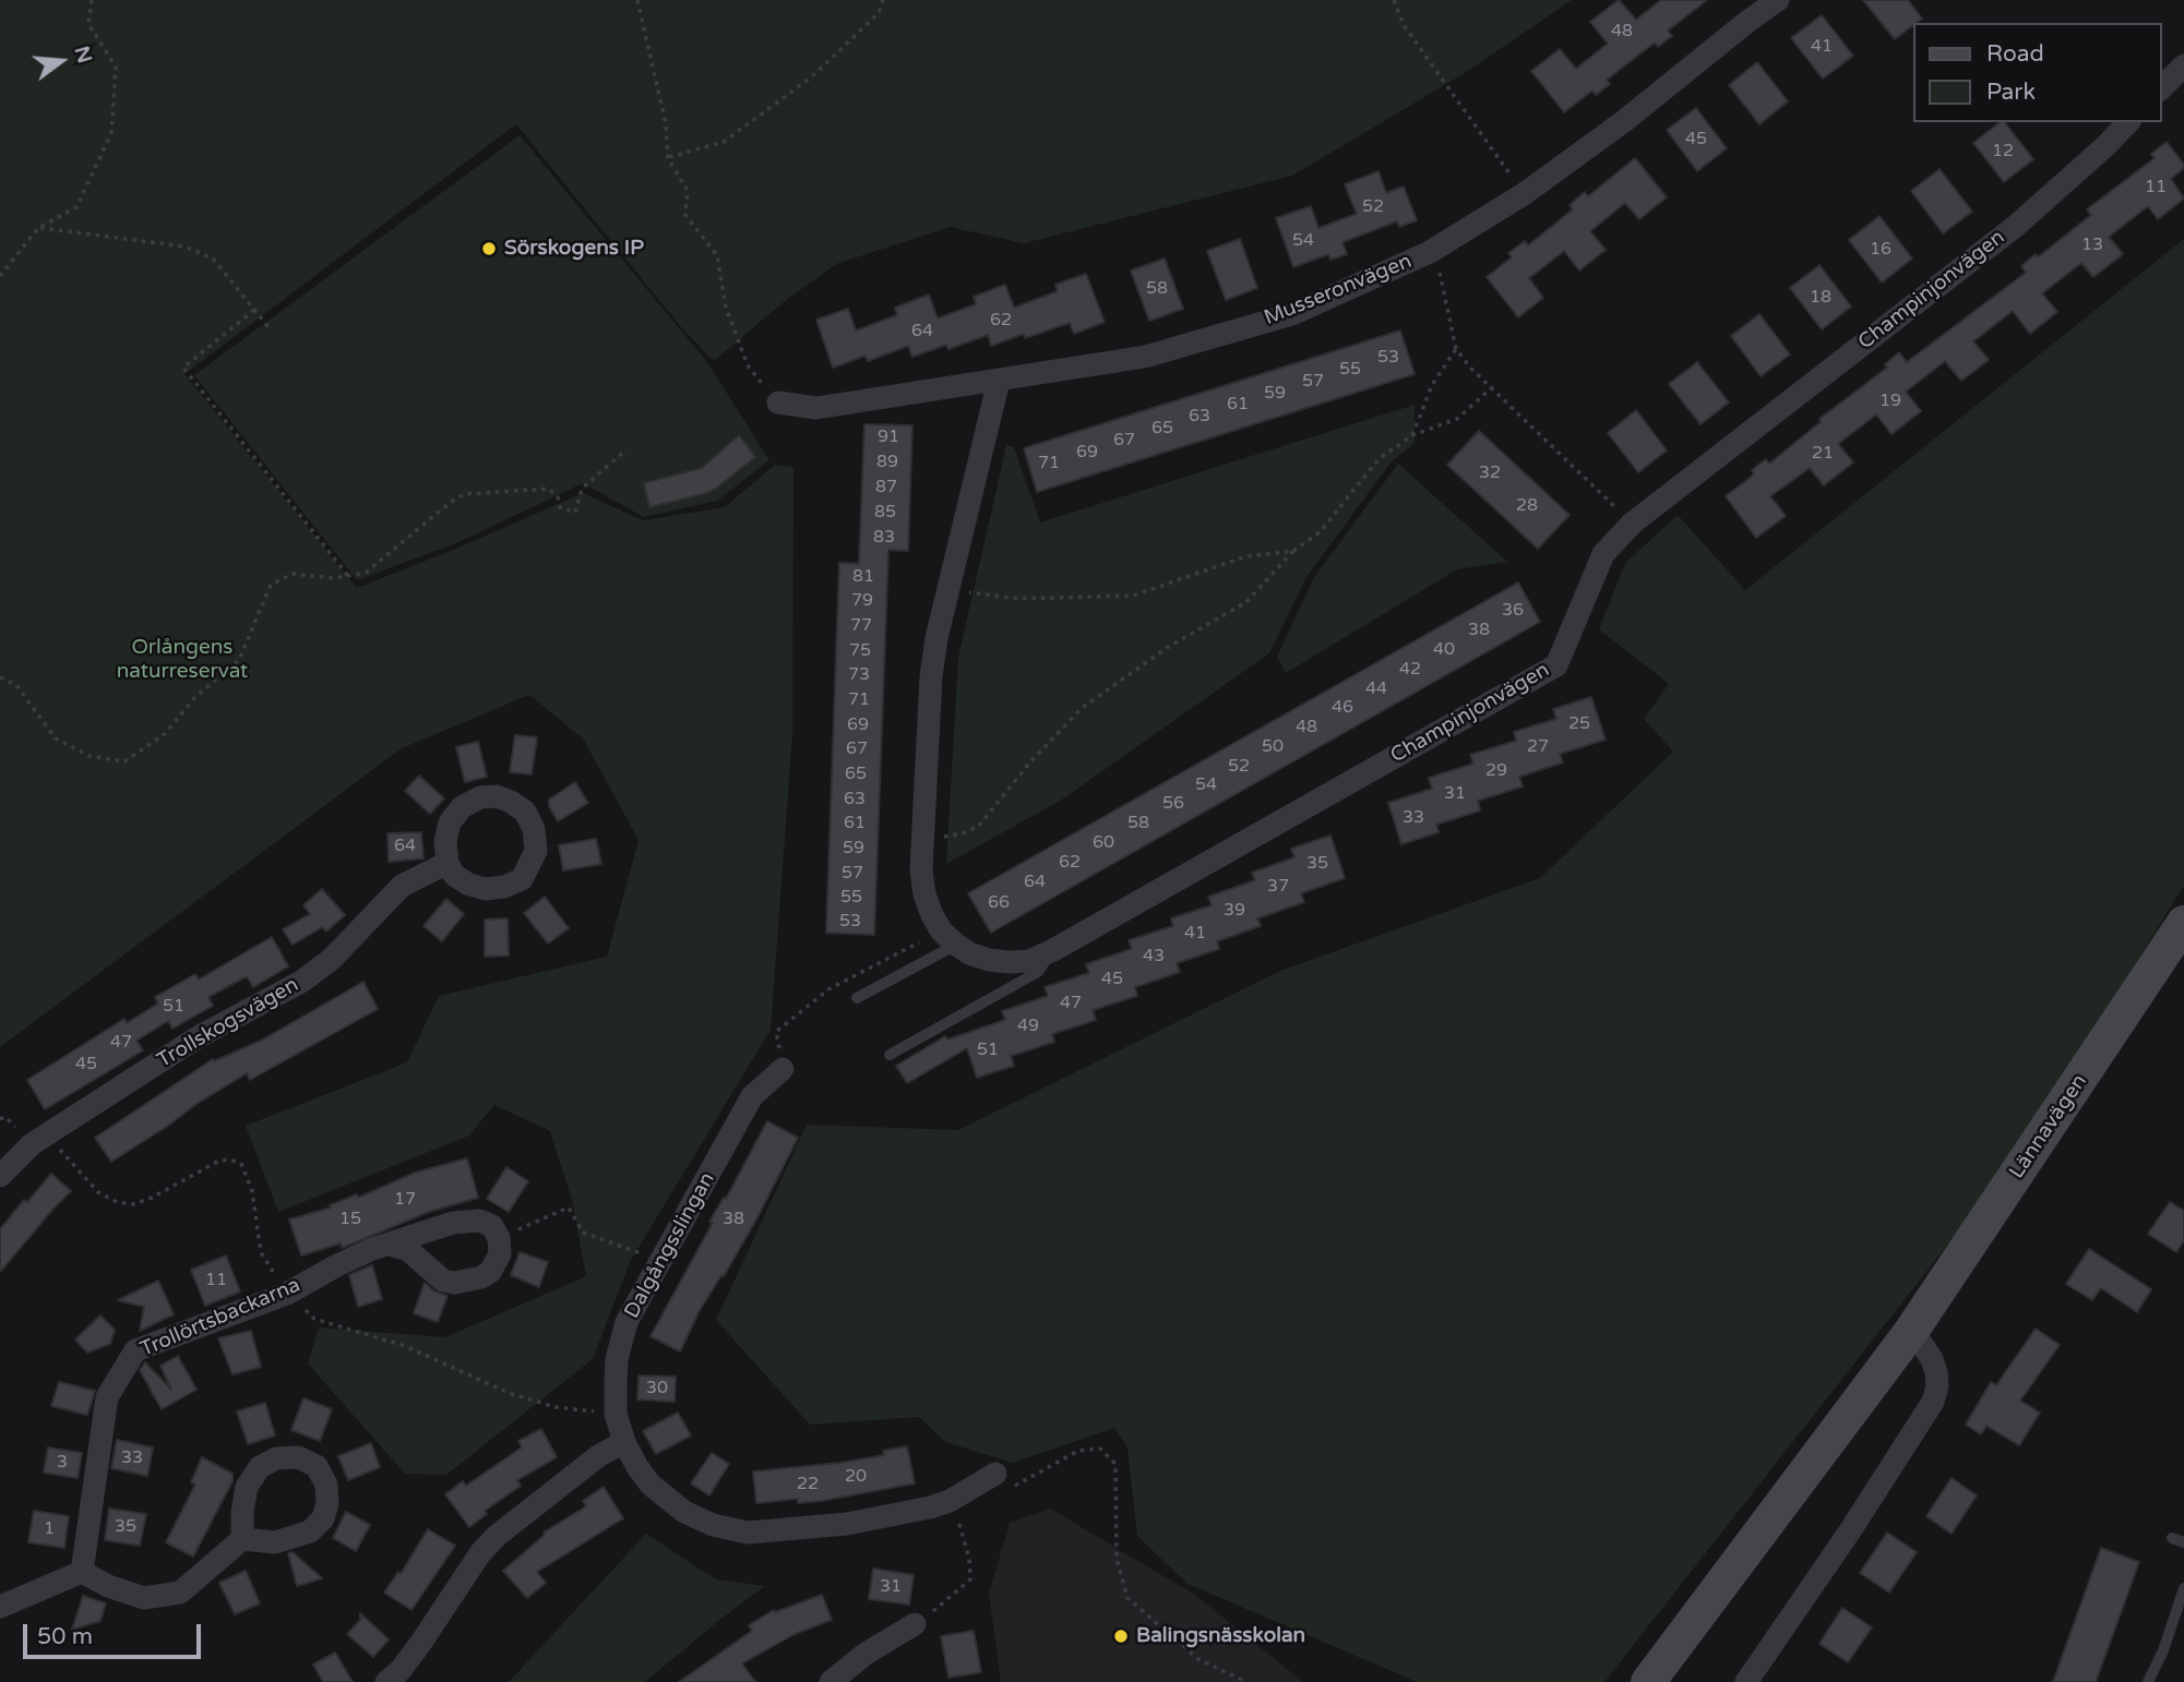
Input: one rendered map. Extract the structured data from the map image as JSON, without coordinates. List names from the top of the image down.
{
  "streets": {
    "main road": ["Lännavägen"],
    "street": [
      "Musseronvägen",
      "Champinjonvägen",
      "Trollskogsvägen",
      "Dalgångsslingan",
      "Trollörtsbackarna"
    ]
  },
  "crossings": [
    ["Musseronvägen", "Champinjonvägen"]
  ],
  "parks": ["Orlångens naturreservat"],
  "places": ["Sörskogens IP", "Balingsnässkolan"],
  "house_numbers": [
    "48",
    "41",
    "45",
    "12",
    "11",
    "52",
    "54",
    "13",
    "16",
    "58",
    "18",
    "62",
    "64",
    "53",
    "55",
    "57",
    "59",
    "19",
    "61",
    "63",
    "65",
    "91",
    "67",
    "69",
    "21",
    "89",
    "71",
    "32",
    "87",
    "28",
    "85",
    "83",
    "81",
    "79",
    "36",
    "77",
    "38",
    "40",
    "75",
    "42",
    "73",
    "44",
    "71",
    "46",
    "25",
    "69",
    "48",
    "50",
    "27",
    "67",
    "52",
    "29",
    "65",
    "54",
    "31",
    "63",
    "56",
    "33",
    "61",
    "58",
    "60",
    "64",
    "59",
    "62",
    "35",
    "57",
    "64",
    "37",
    "55",
    "66",
    "39",
    "53",
    "41",
    "43",
    "45",
    "47",
    "51",
    "49",
    "47",
    "51",
    "45",
    "17",
    "15",
    "38",
    "11",
    "30",
    "33",
    "3",
    "20",
    "22",
    "35",
    "1",
    "31"
  ],
  "legend": ["Road", "Park"],
  "scale_bar": "50 m",
  "north": "right"
}
